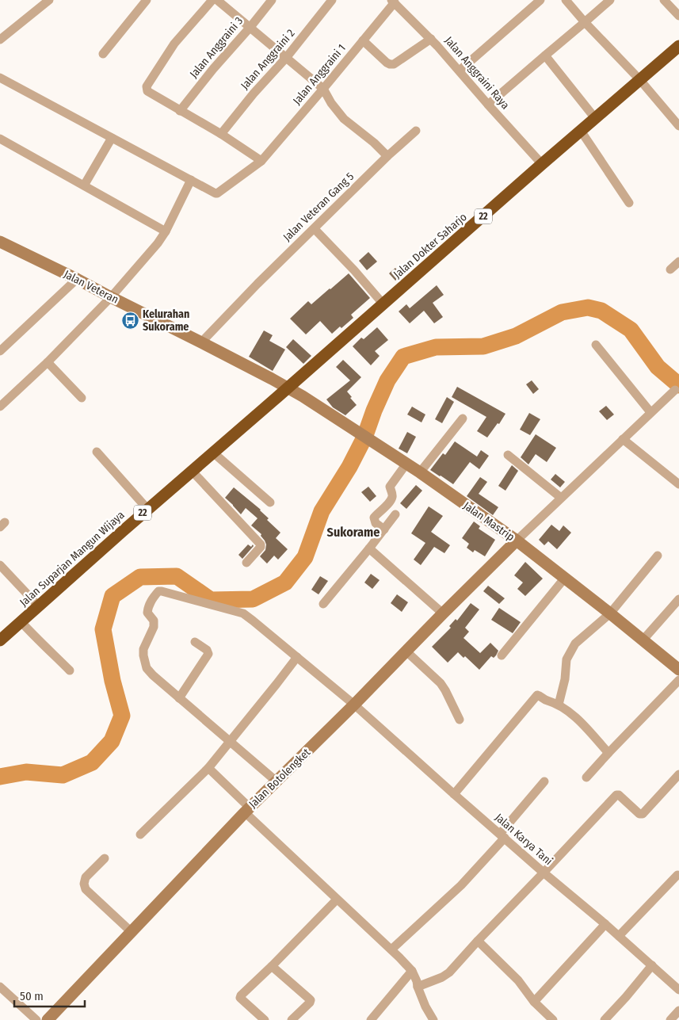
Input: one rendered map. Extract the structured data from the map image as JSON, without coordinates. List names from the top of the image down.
{
  "streets": {
    "highway": ["22", "Jalan Dokter Saharjo", "Jalan Suparjan Mangun Wijaya"],
    "street": [
      "Jalan Anggraini 3",
      "Jalan Anggraini 2",
      "Jalan Anggraini Raya",
      "Jalan Anggraini 1",
      "Jalan Veteran Gang 5",
      "Jalan Veteran",
      "Jalan Mastrip",
      "Jalan Botolengket",
      "Jalan Karya Tani"
    ]
  },
  "crossings": [
    ["Jalan Anggraini Raya", "Jalan Anggraini 1"],
    ["Jalan Anggraini Raya", "Jalan Dokter Saharjo"],
    ["Jalan Veteran Gang 5", "Jalan Veteran"],
    ["Jalan Dokter Saharjo", "Jalan Veteran"],
    ["Jalan Dokter Saharjo", "Jalan Mastrip"],
    ["Jalan Dokter Saharjo", "Jalan Suparjan Mangun Wijaya"],
    ["Jalan Veteran", "Jalan Mastrip"],
    ["Jalan Veteran", "Jalan Suparjan Mangun Wijaya"],
    ["Jalan Mastrip", "Jalan Suparjan Mangun Wijaya"],
    ["Jalan Mastrip", "Jalan Botolengket"],
    ["Jalan Botolengket", "Jalan Karya Tani"]
  ],
  "districts": ["Sukorame"],
  "places": {
    "bus stop": ["Kelurahan Sukorame"]
  },
  "scale_bar": "50 m"
}
